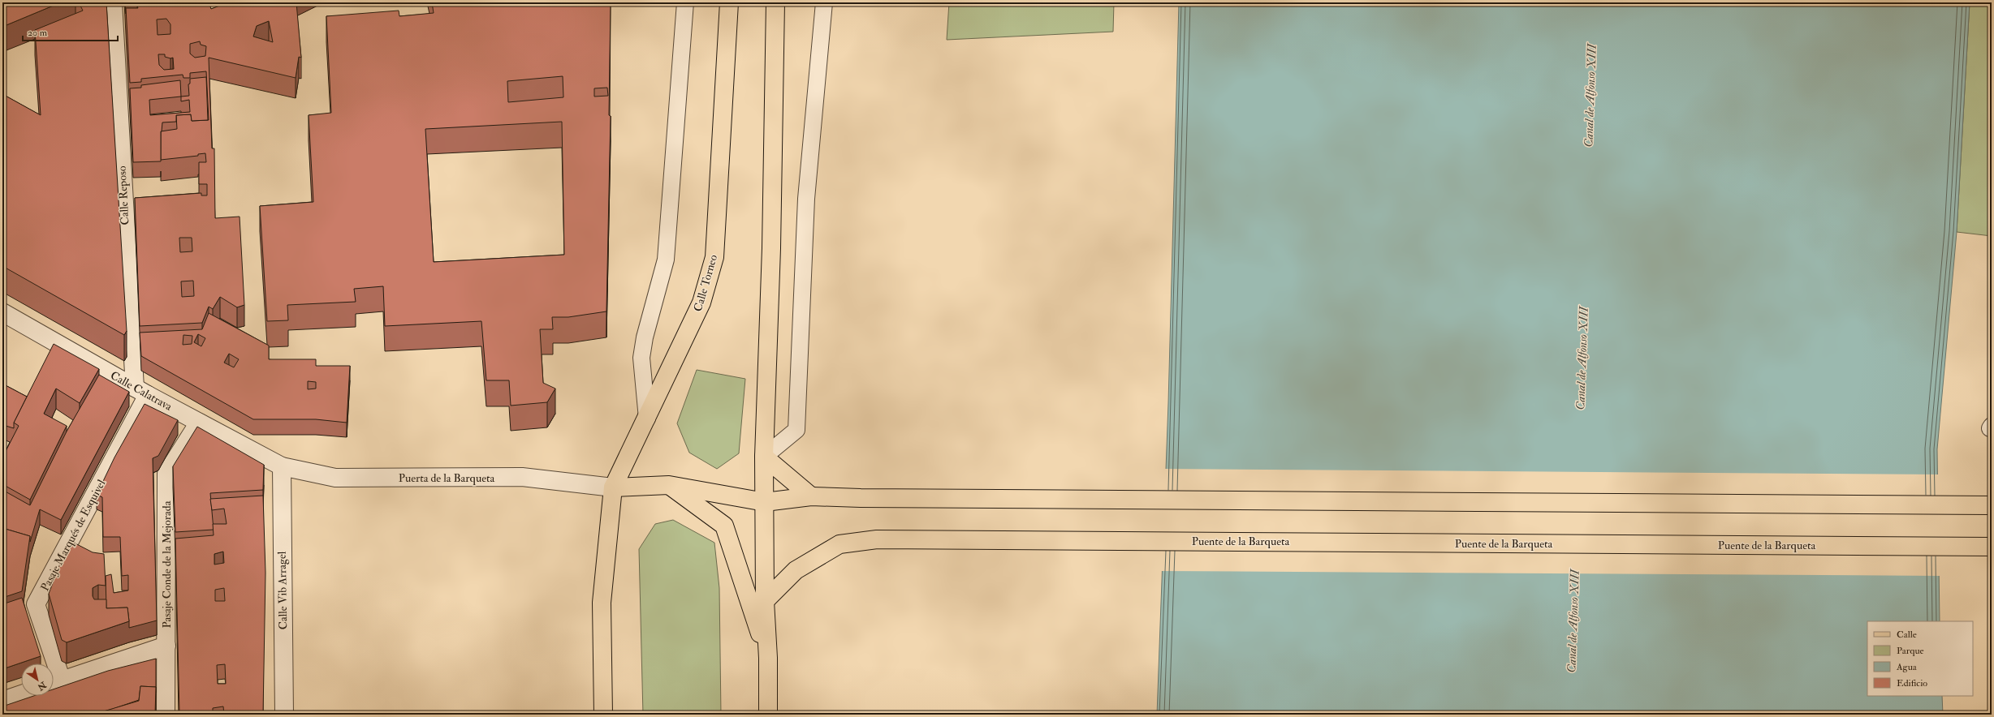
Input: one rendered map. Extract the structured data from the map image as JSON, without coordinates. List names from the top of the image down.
{
  "streets": {
    "main road": ["Calle Torneo", "Puente de la Barqueta"],
    "street": [
      "Calle Reposo",
      "Calle Calatrava",
      "Puerta de la Barqueta",
      "Pasaje Marqués de Esquivel",
      "Pasaje Conde de la Mejorada",
      "Calle Vib Arragel"
    ]
  },
  "crossings": [
    ["Calle Reposo", "Calle Calatrava"],
    ["Calle Reposo", "Pasaje Marqués de Esquivel"],
    ["Calle Torneo", "Puerta de la Barqueta"],
    ["Calle Calatrava", "Puerta de la Barqueta"],
    ["Calle Calatrava", "Pasaje Marqués de Esquivel"],
    ["Calle Calatrava", "Pasaje Conde de la Mejorada"],
    ["Calle Calatrava", "Calle Vib Arragel"],
    ["Puerta de la Barqueta", "Calle Vib Arragel"],
    ["Pasaje Marqués de Esquivel", "Pasaje Conde de la Mejorada"]
  ],
  "water": ["Canal de Alfonso XIII"],
  "legend": [
    "Calle",
    "Parque",
    "Agua",
    "Edificio"
  ],
  "scale_bar": "20 m",
  "north": "bottom right"
}
